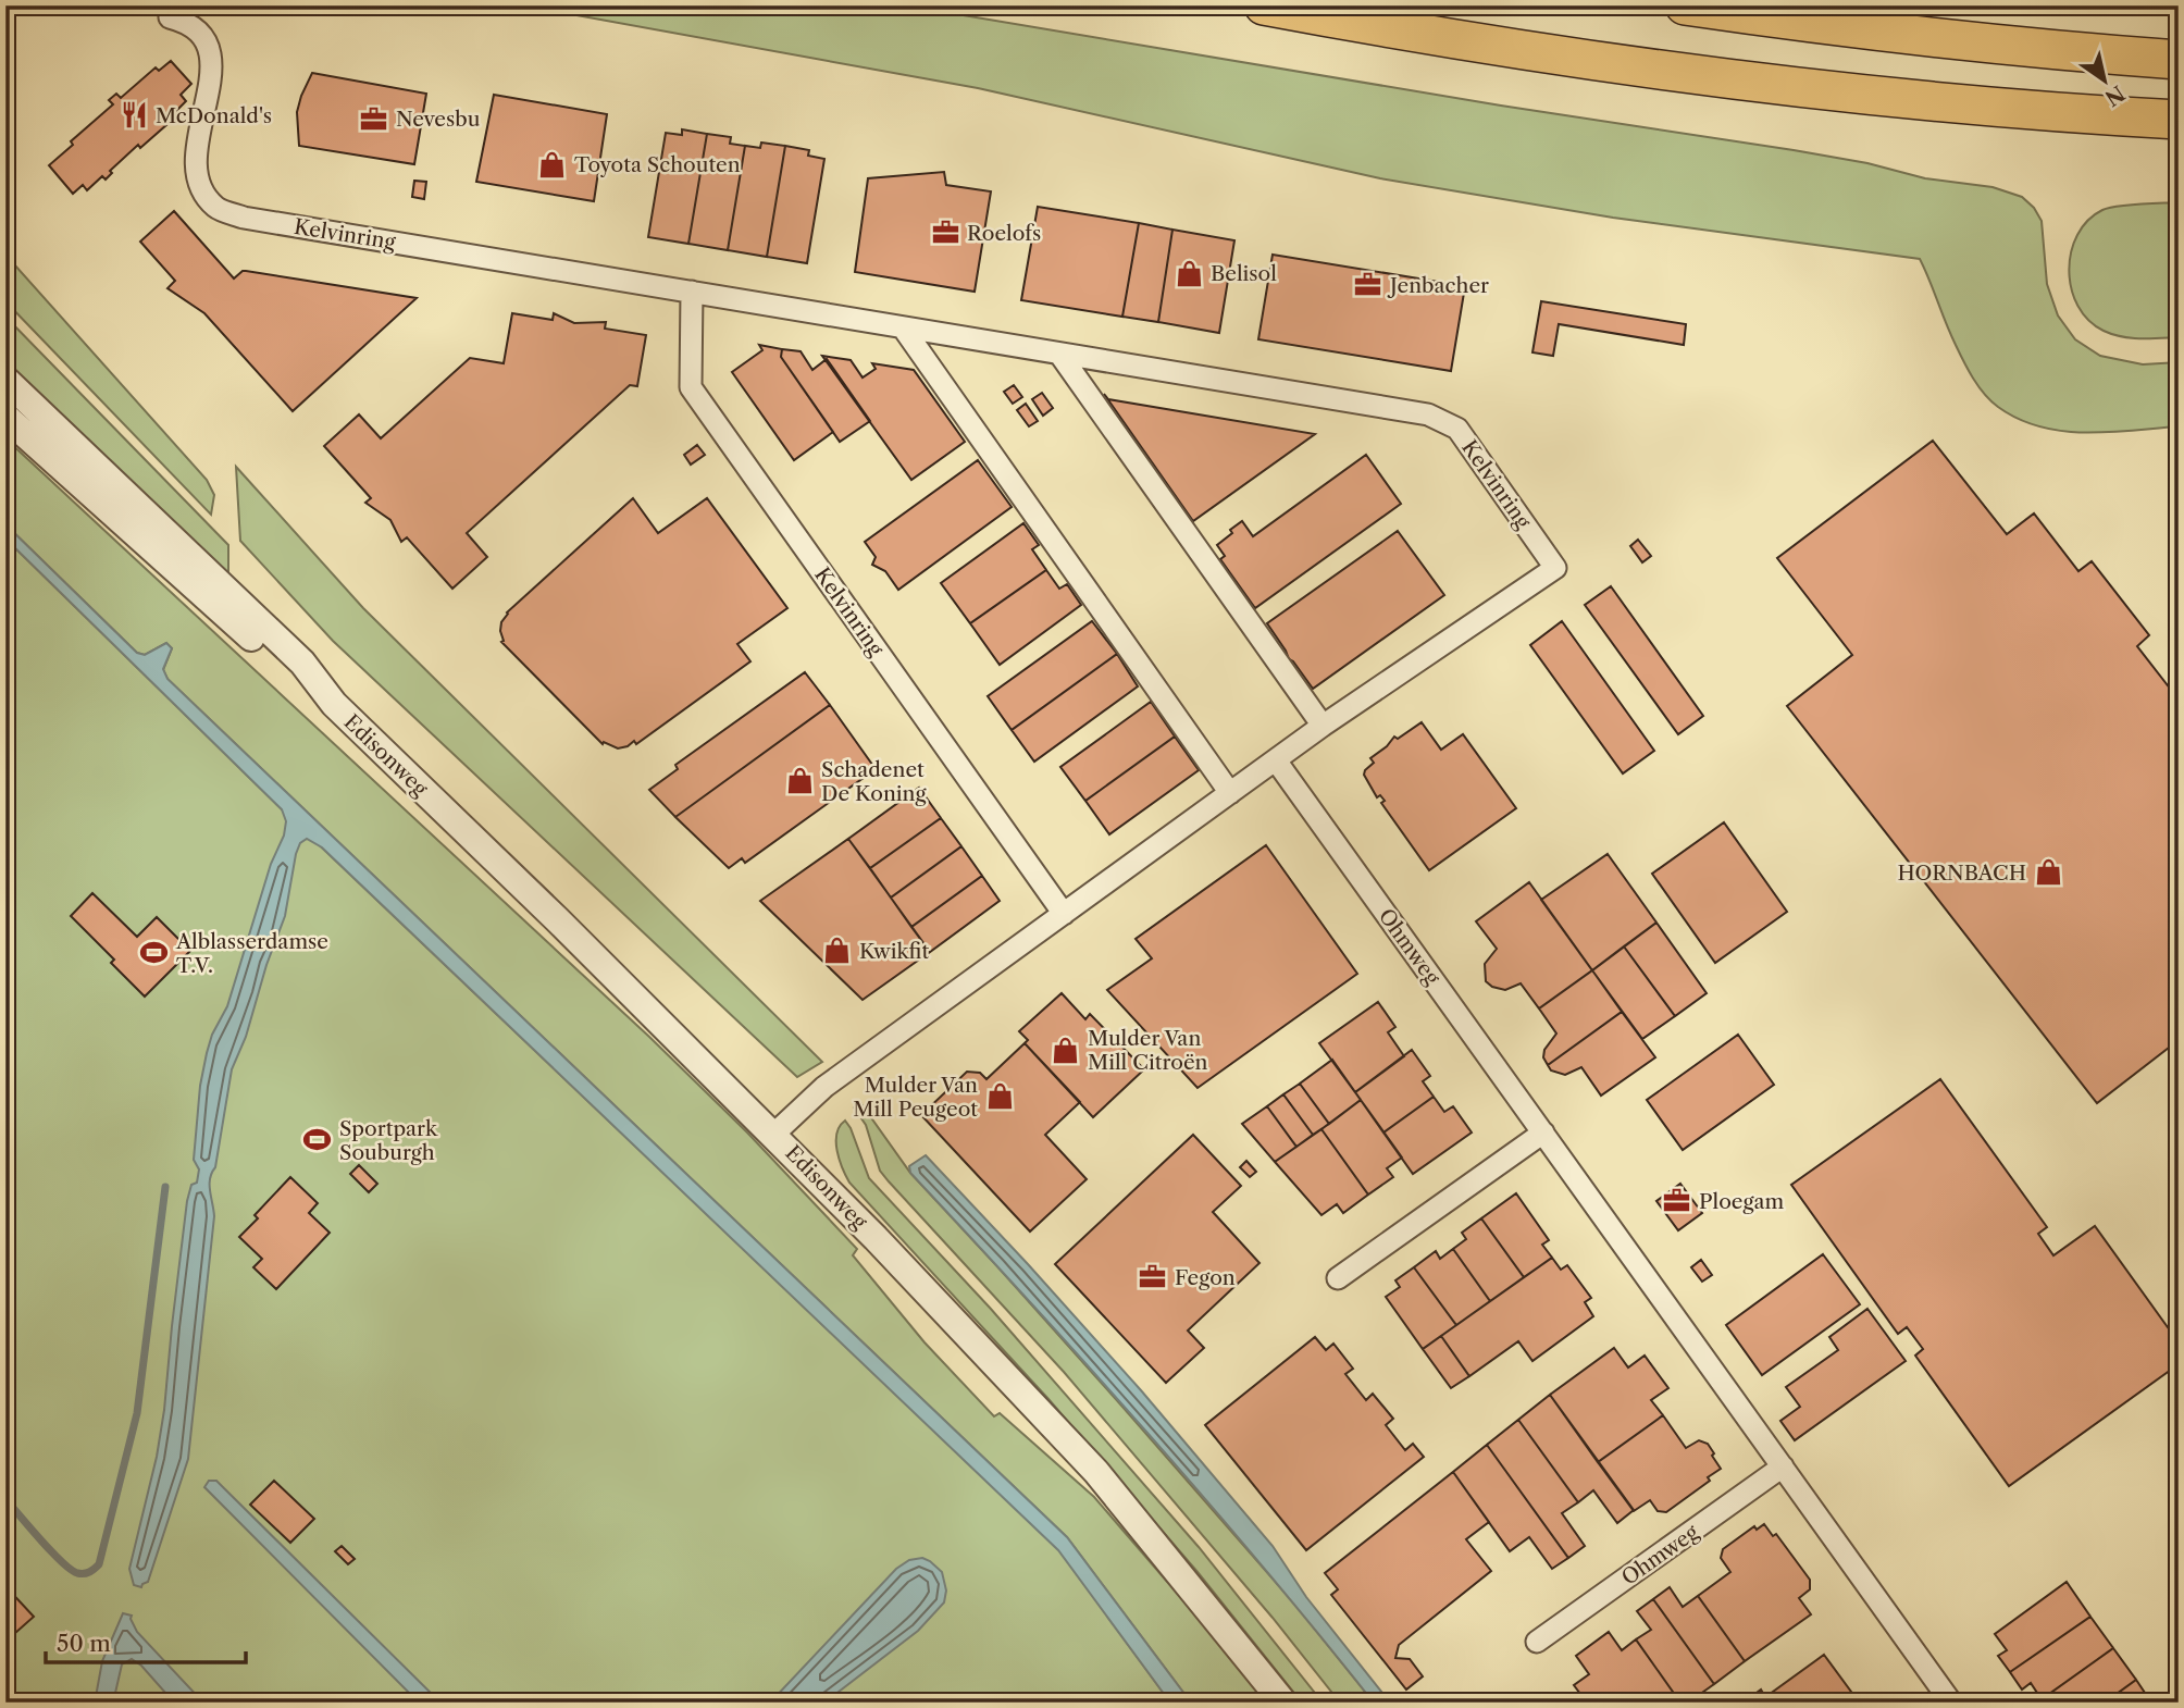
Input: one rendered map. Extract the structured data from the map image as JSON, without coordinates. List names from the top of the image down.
{
  "streets": {
    "street": ["Kelvinring", "Edisonweg", "Ohmweg"]
  },
  "crossings": [
    ["Kelvinring", "Edisonweg"],
    ["Kelvinring", "Ohmweg"]
  ],
  "places": {
    "restaurant": ["McDonald's"],
    "office": [
      "Nevesbu",
      "Roelofs",
      "Jenbacher",
      "Ploegam",
      "Fegon"
    ],
    "shop": [
      "Toyota Schouten",
      "Belisol",
      "Schadenet De Koning",
      "HORNBACH",
      "Kwikfit",
      "Mulder Van Mill Citroën",
      "Mulder Van Mill Peugeot"
    ],
    "sports": ["Alblasserdamse T.V.", "Sportpark Souburgh"]
  },
  "scale_bar": "50 m",
  "north": "bottom right"
}
